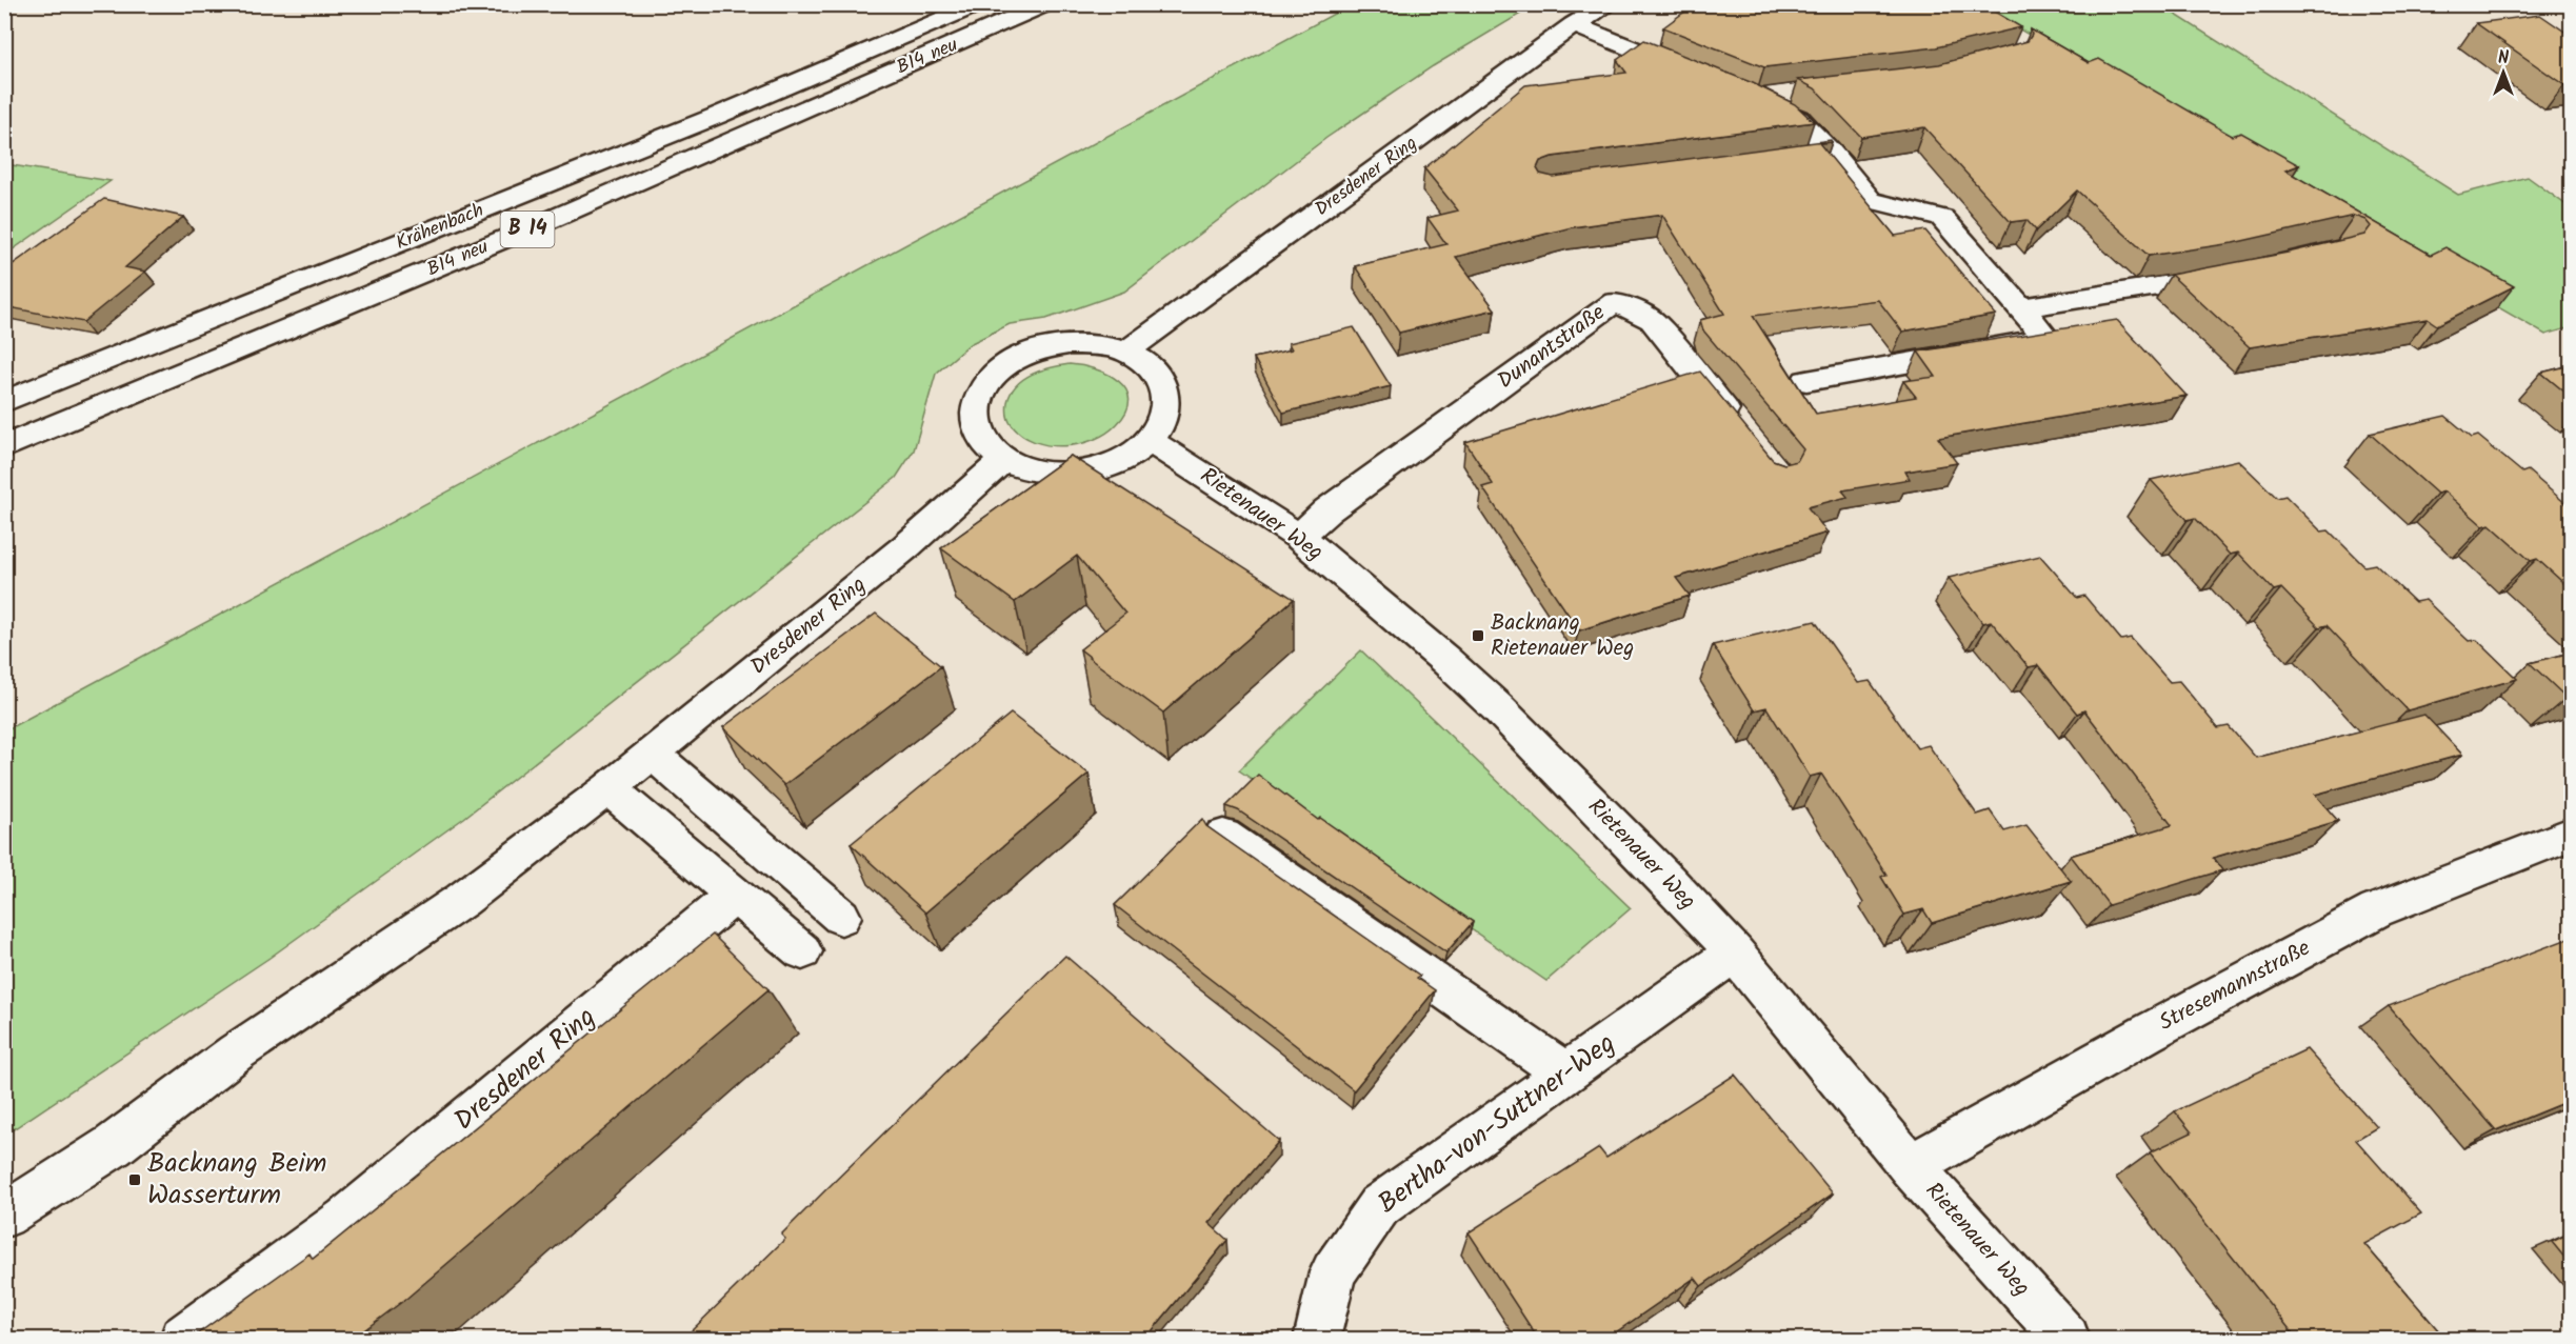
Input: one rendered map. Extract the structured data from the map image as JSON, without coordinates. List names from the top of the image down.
{
  "streets": {
    "street": [
      "B14 neu",
      "Dresdener Ring",
      "Krähenbach",
      "B 14",
      "Dunantstraße",
      "Rietenauer Weg",
      "Stresemannstraße",
      "Bertha-von-Suttner-Weg"
    ]
  },
  "crossings": [
    ["Dresdener Ring", "Rietenauer Weg"],
    ["Dunantstraße", "Rietenauer Weg"],
    ["Rietenauer Weg", "Stresemannstraße"],
    ["Rietenauer Weg", "Bertha-von-Suttner-Weg"]
  ],
  "places": {
    "transit": ["Backnang Rietenauer Weg", "Backnang Beim Wasserturm"]
  },
  "north": "top"
}
